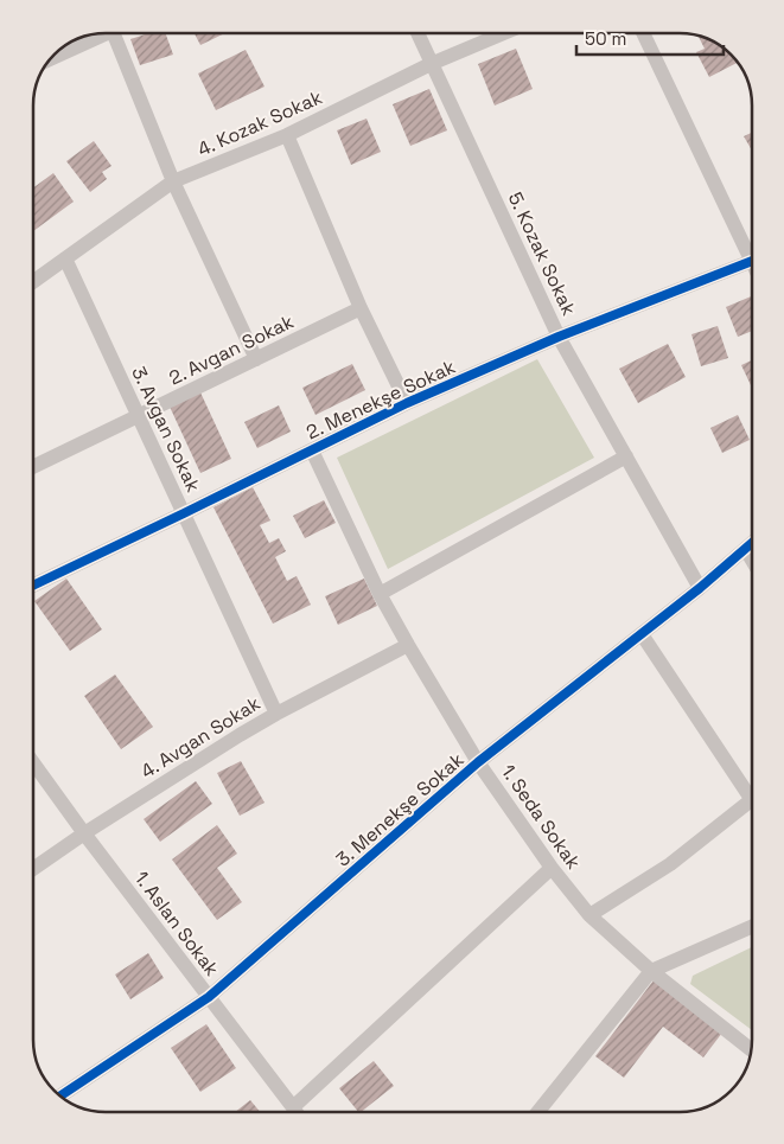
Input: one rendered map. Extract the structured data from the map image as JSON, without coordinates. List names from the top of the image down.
{
  "streets": {
    "street": [
      "4. Kozak Sokak",
      "5. Kozak Sokak",
      "2. Avgan Sokak",
      "2. Menekşe Sokak",
      "3. Avgan Sokak",
      "4. Avgan Sokak",
      "3. Menekşe Sokak",
      "1. Seda Sokak",
      "1. Aslan Sokak"
    ]
  },
  "crossings": [
    ["4. Kozak Sokak", "5. Kozak Sokak"],
    ["4. Kozak Sokak", "3. Avgan Sokak"],
    ["5. Kozak Sokak", "2. Menekşe Sokak"],
    ["5. Kozak Sokak", "3. Menekşe Sokak"],
    ["2. Avgan Sokak", "3. Avgan Sokak"],
    ["2. Menekşe Sokak", "3. Avgan Sokak"],
    ["2. Menekşe Sokak", "1. Seda Sokak"],
    ["3. Avgan Sokak", "4. Avgan Sokak"],
    ["4. Avgan Sokak", "1. Seda Sokak"],
    ["4. Avgan Sokak", "1. Aslan Sokak"],
    ["3. Menekşe Sokak", "1. Seda Sokak"],
    ["3. Menekşe Sokak", "1. Aslan Sokak"]
  ],
  "scale_bar": "50 m"
}
